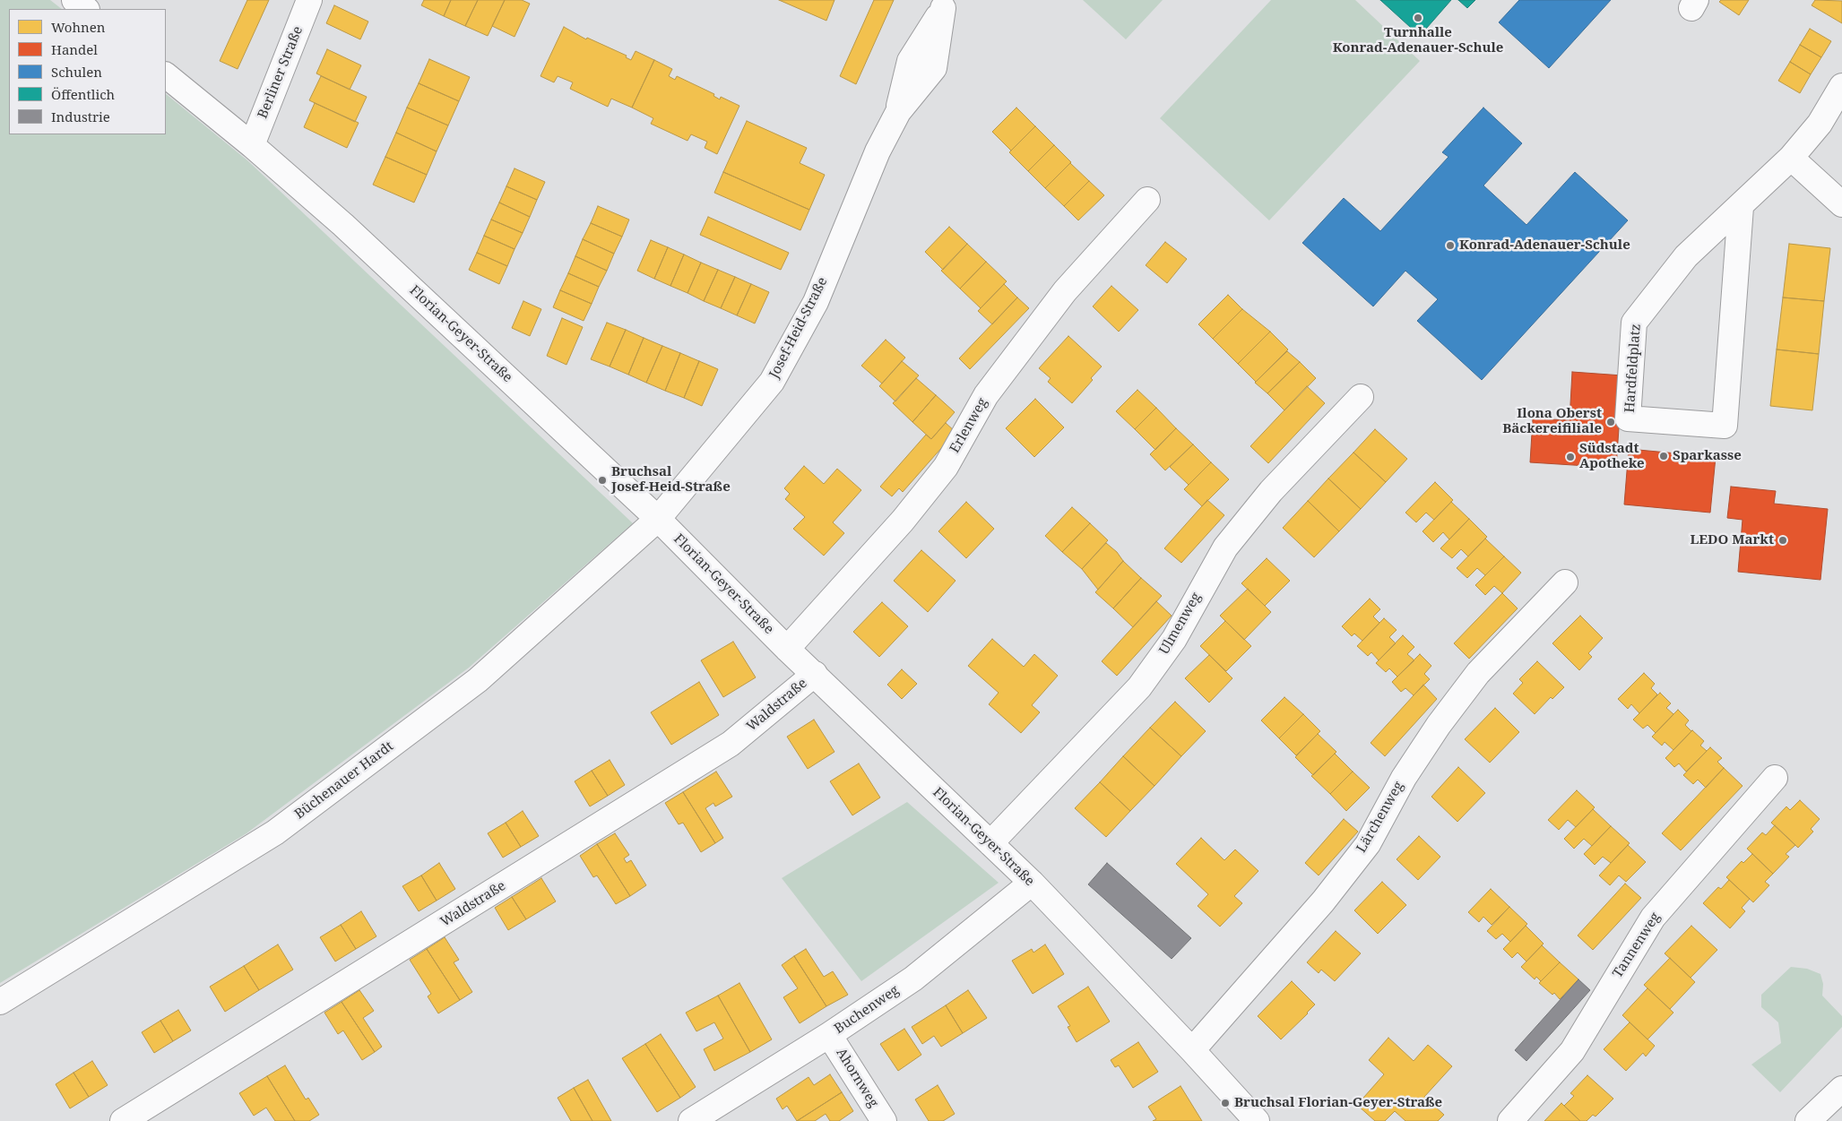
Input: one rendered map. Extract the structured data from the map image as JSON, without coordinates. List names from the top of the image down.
{
  "streets": {
    "street": [
      "Berliner Straße",
      "Josef-Heid-Straße",
      "Florian-Geyer-Straße",
      "Hardfeldplatz",
      "Erlenweg",
      "Ulmenweg",
      "Waldstraße",
      "Büchenauer Hardt",
      "Lärchenweg",
      "Tannenweg",
      "Buchenweg",
      "Ahornweg"
    ]
  },
  "crossings": [
    ["Berliner Straße", "Florian-Geyer-Straße"],
    ["Josef-Heid-Straße", "Florian-Geyer-Straße"],
    ["Josef-Heid-Straße", "Büchenauer Hardt"],
    ["Florian-Geyer-Straße", "Erlenweg"],
    ["Florian-Geyer-Straße", "Ulmenweg"],
    ["Florian-Geyer-Straße", "Waldstraße"],
    ["Florian-Geyer-Straße", "Büchenauer Hardt"],
    ["Florian-Geyer-Straße", "Lärchenweg"],
    ["Florian-Geyer-Straße", "Buchenweg"],
    ["Buchenweg", "Ahornweg"]
  ],
  "places": [
    "Turnhalle Konrad-Adenauer-Schule",
    "Konrad-Adenauer-Schule",
    "Ilona Oberst Bäckereifiliale",
    "Sparkasse",
    "Südstadt Apotheke",
    "Bruchsal Josef-Heid-Straße",
    "LEDO Markt",
    "Bruchsal Florian-Geyer-Straße"
  ],
  "legend": [
    "Wohnen",
    "Handel",
    "Schulen",
    "Öffentlich",
    "Industrie"
  ]
}
